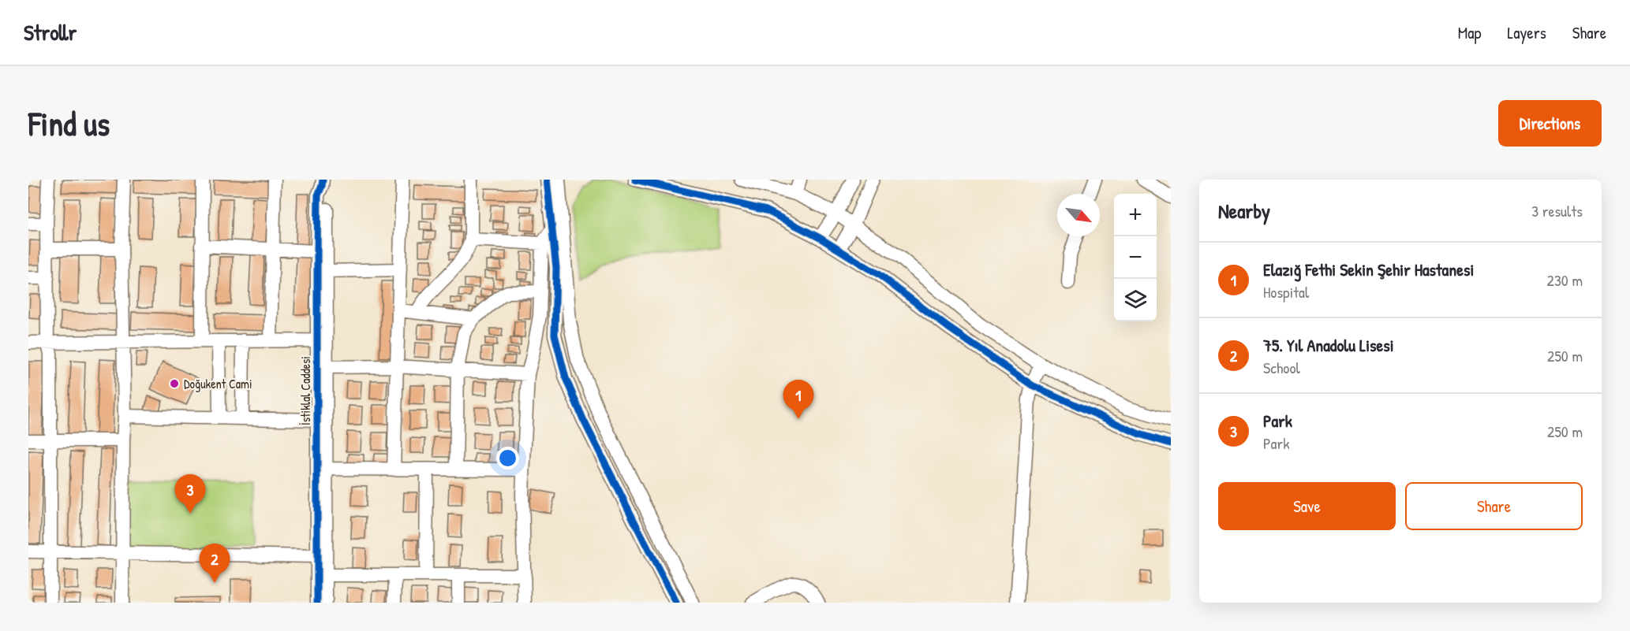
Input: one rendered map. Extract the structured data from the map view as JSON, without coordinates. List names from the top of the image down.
{
  "streets": {
    "street": ["İstiklal Caddesi"]
  },
  "places": ["Doğukent Cami"],
  "north": "bottom right",
  "page": {
    "header": "Strollr",
    "nav": ["Map", "Layers", "Share"],
    "buttons": [
      "Directions",
      ["Save", "Share"]
    ],
    "title": "Find us",
    "heading": ["Nearby", "3 results"],
    "map_buttons": ["+", "−"],
    "list": [
      {
        "mark": "1",
        "name": "Elazığ Fethi Sekin Şehir Hastanesi",
        "note": "Hospital",
        "value": "230 m"
      },
      {
        "mark": "2",
        "name": "75. Yıl Anadolu Lisesi",
        "note": "School",
        "value": "250 m"
      },
      {
        "mark": "3",
        "name": "Park",
        "note": "Park",
        "value": "250 m"
      }
    ],
    "pins": ["1", "3", "2"]
  }
}
